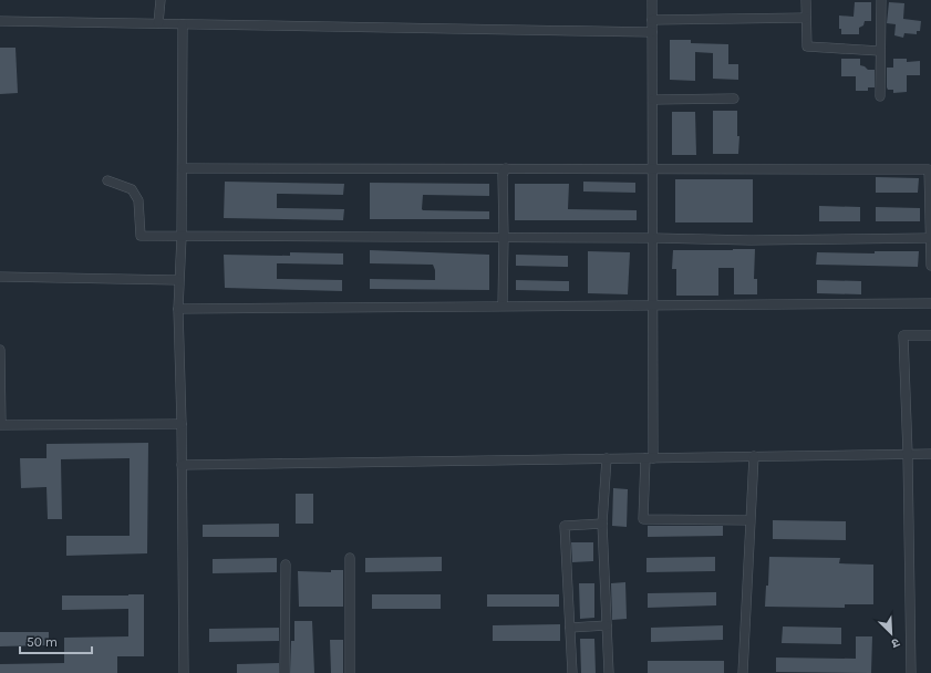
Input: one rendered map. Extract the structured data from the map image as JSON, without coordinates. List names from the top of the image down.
{
  "scale_bar": "50 m",
  "north": "bottom right"
}
